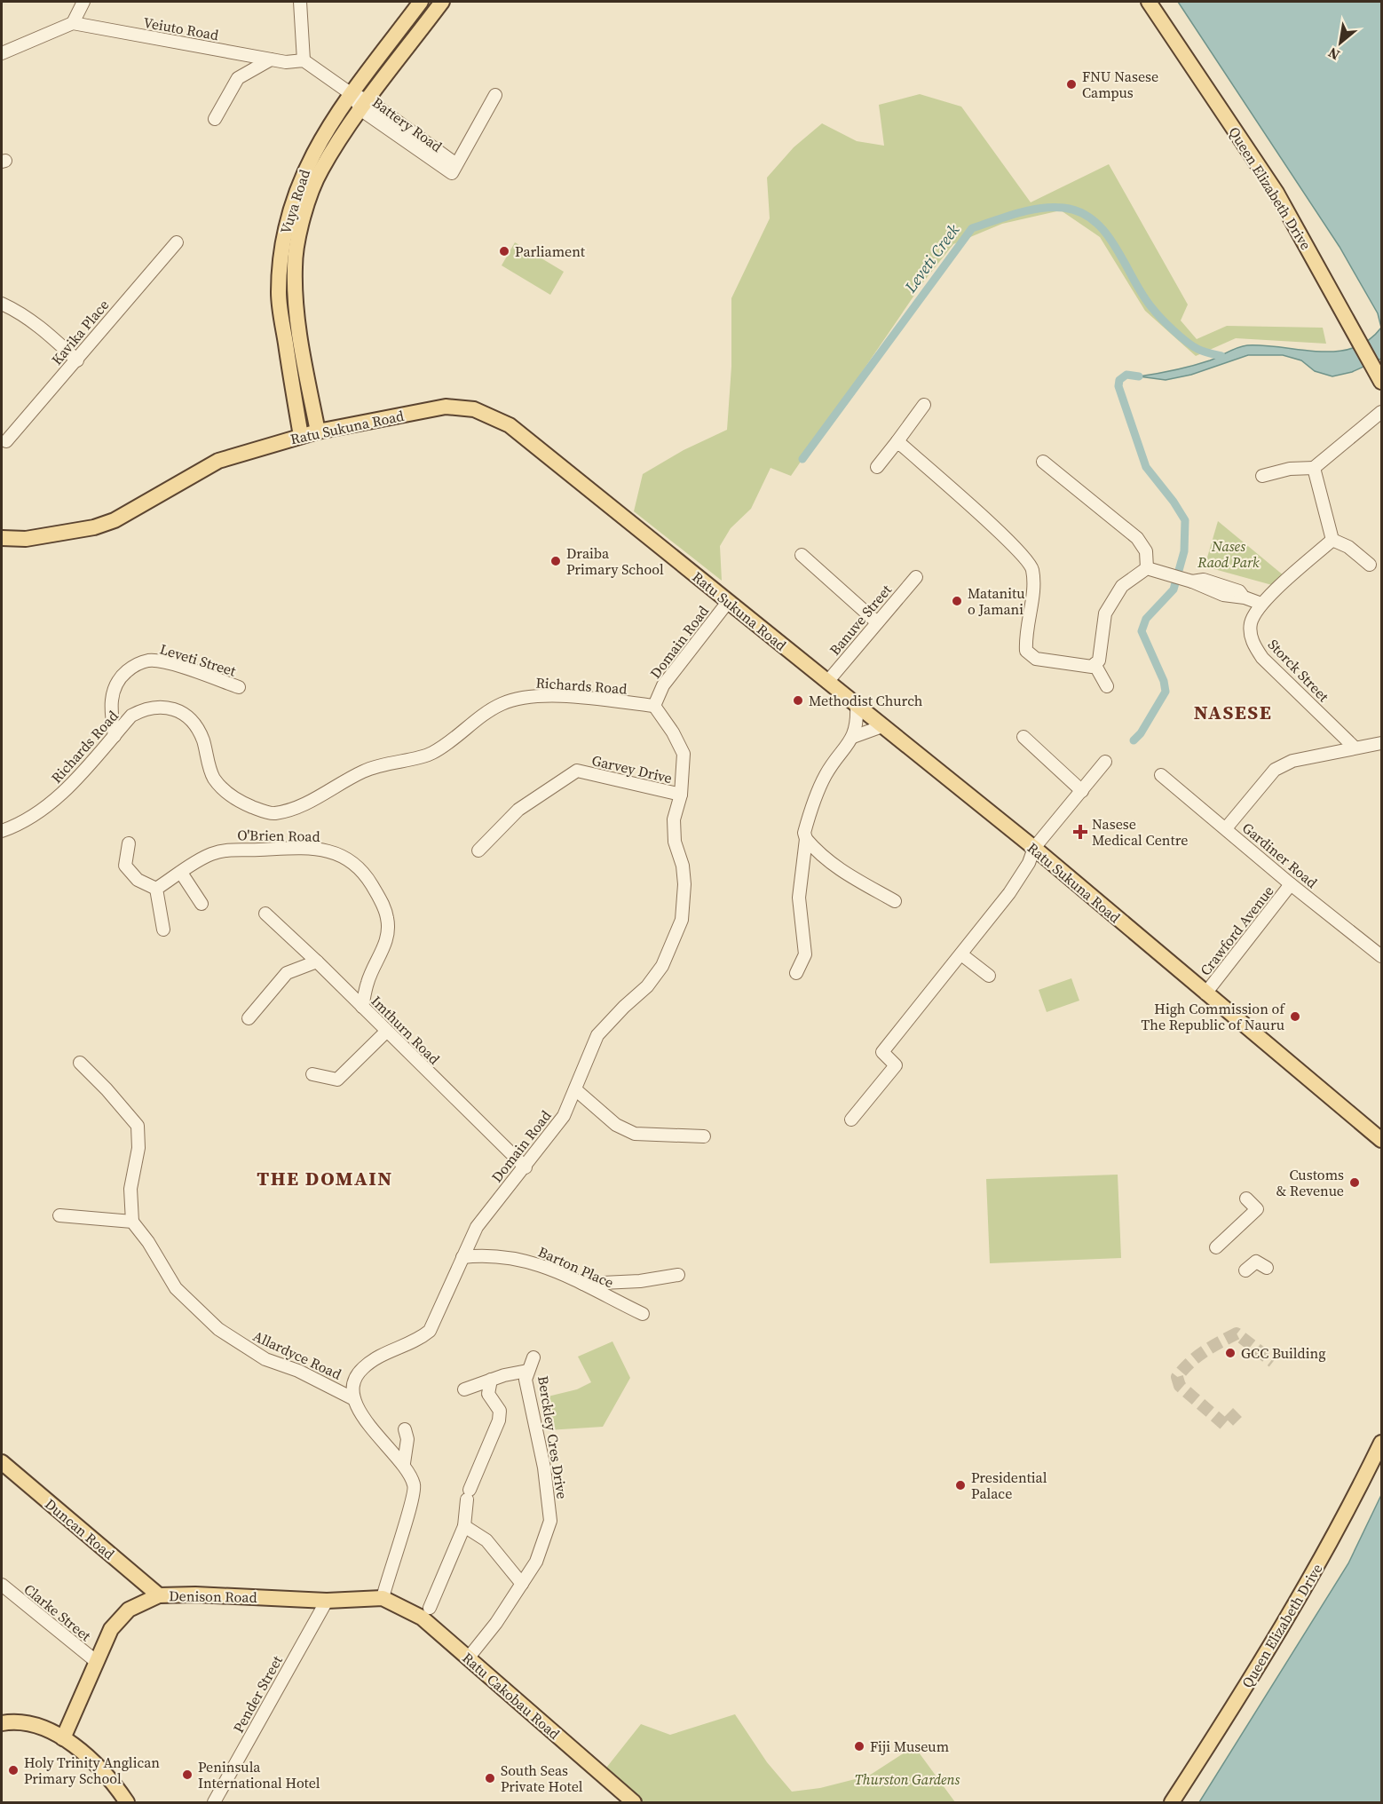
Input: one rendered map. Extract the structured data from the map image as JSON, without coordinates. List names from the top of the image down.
{
  "streets": {
    "main road": [
      "Queen Elizabeth Drive",
      "Vuya Road",
      "Ratu Sukuna Road",
      "Duncan Road",
      "Denison Road",
      "Ratu Cakobau Road"
    ],
    "street": [
      "Veiuto Road",
      "Battery Road",
      "Kavika Place",
      "Banuve Street",
      "Domain Road",
      "Leveti Street",
      "Storck Street",
      "Richards Road",
      "Garvey Drive",
      "O'Brien Road",
      "Gardiner Road",
      "Crawford Avenue",
      "Imthurn Road",
      "Barton Place",
      "Allardyce Road",
      "Berckley Cres Drive",
      "Clarke Street",
      "Pender Street"
    ]
  },
  "crossings": [
    ["Battery Road", "Vuya Road"],
    ["Vuya Road", "Ratu Sukuna Road"],
    ["Ratu Sukuna Road", "Banuve Street"],
    ["Ratu Sukuna Road", "Domain Road"],
    ["Ratu Sukuna Road", "Crawford Avenue"],
    ["Domain Road", "Richards Road"],
    ["Domain Road", "Garvey Drive"],
    ["Domain Road", "Imthurn Road"],
    ["Domain Road", "Barton Place"],
    ["Domain Road", "Allardyce Road"],
    ["Leveti Street", "Richards Road"],
    ["O'Brien Road", "Imthurn Road"],
    ["Gardiner Road", "Crawford Avenue"],
    ["Berckley Cres Drive", "Ratu Cakobau Road"],
    ["Duncan Road", "Denison Road"],
    ["Denison Road", "Clarke Street"],
    ["Denison Road", "Pender Street"],
    ["Denison Road", "Ratu Cakobau Road"]
  ],
  "districts": ["NASESE", "THE DOMAIN"],
  "water": ["Leveti Creek"],
  "parks": ["Nases Raod Park", "Thurston Gardens"],
  "places": {
    "other": [
      "FNU Nasese Campus",
      "Parliament",
      "Draiba Primary School",
      "Matanitu o Jamani",
      "Methodist Church",
      "High Commission of The Republic of Nauru",
      "Customs & Revenue",
      "GCC Building",
      "Presidential Palace",
      "Fiji Museum",
      "Holy Trinity Anglican Primary School",
      "Peninsula International Hotel",
      "South Seas Private Hotel"
    ],
    "health": ["Nasese Medical Centre"]
  },
  "north": "bottom left"
}
